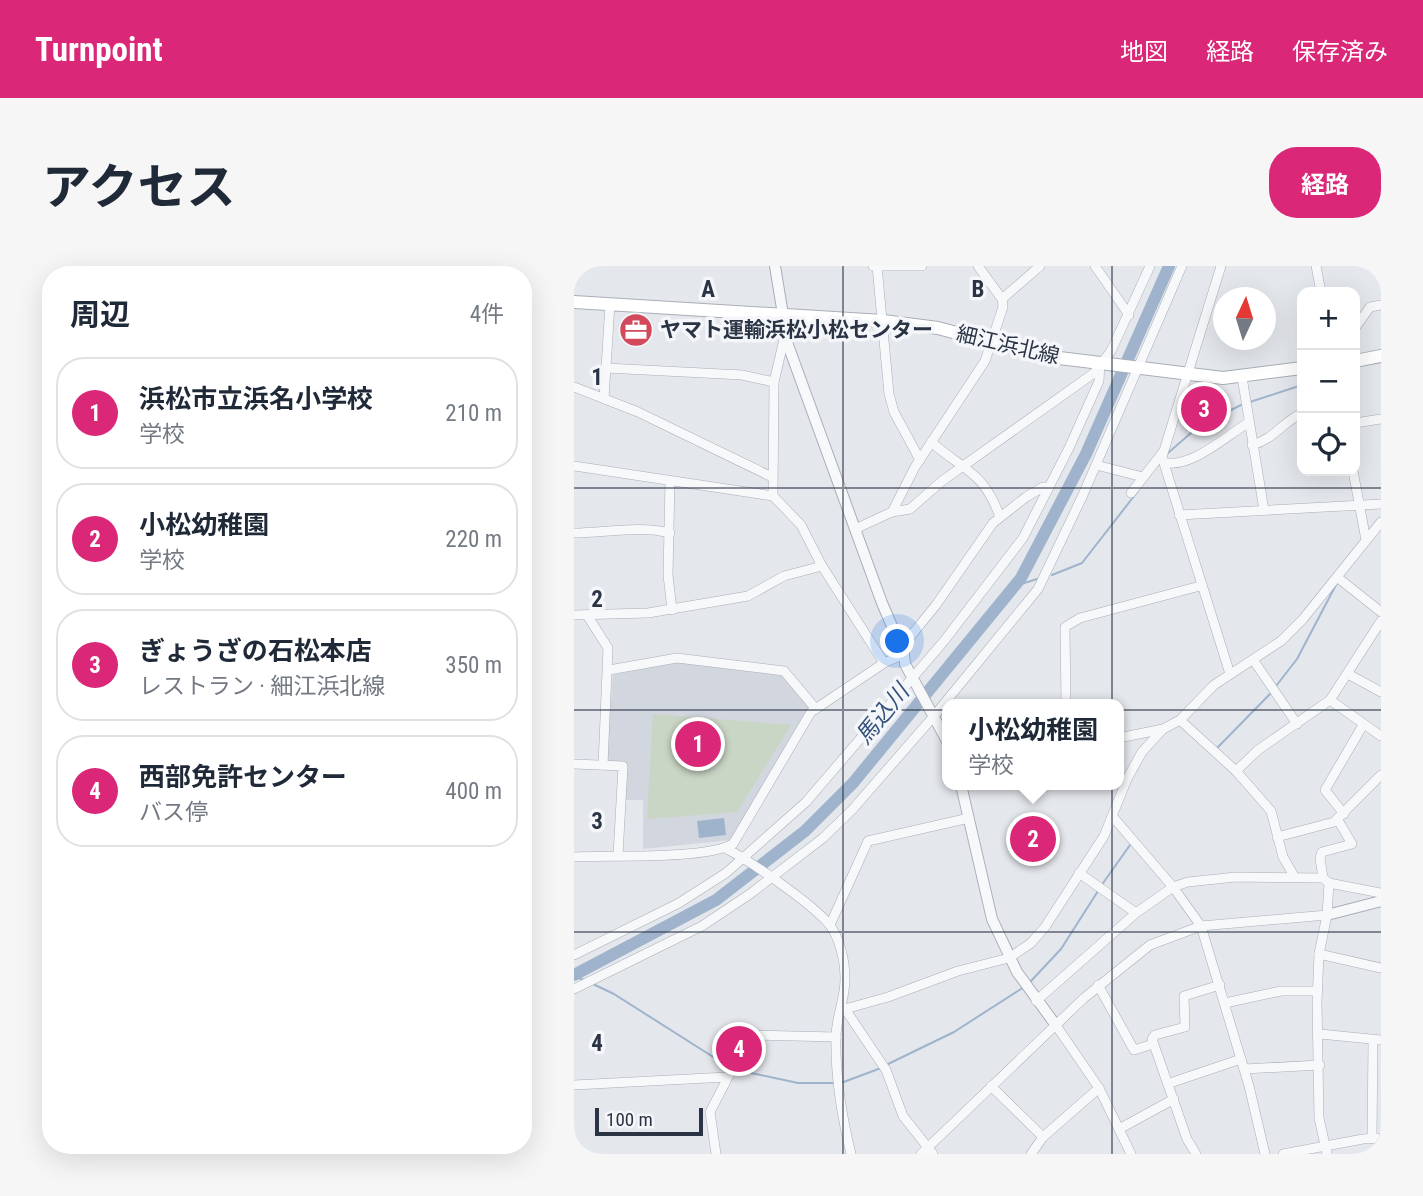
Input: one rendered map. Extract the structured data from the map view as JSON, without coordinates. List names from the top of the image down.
{
  "streets": {
    "main road": ["細江浜北線"]
  },
  "water": ["馬込川"],
  "places": {
    "office": ["ヤマト運輸浜松小松センター"]
  },
  "scale_bar": "100 m",
  "north": "top",
  "page": {
    "header": "Turnpoint",
    "nav": ["地図", "経路", "保存済み"],
    "title": "アクセス",
    "buttons": "経路",
    "heading": ["周辺", "4件"],
    "map_buttons": ["+", "−"],
    "list": [
      {
        "mark": "1",
        "name": "浜松市立浜名小学校",
        "note": "学校",
        "value": "210 m"
      },
      {
        "mark": "2",
        "name": "小松幼稚園",
        "note": "学校",
        "value": "220 m"
      },
      {
        "mark": "3",
        "name": "ぎょうざの石松本店",
        "note": "レストラン · 細江浜北線",
        "value": "350 m"
      },
      {
        "mark": "4",
        "name": "西部免許センター",
        "note": "バス停",
        "value": "400 m"
      }
    ],
    "pins": [
      "3",
      "1",
      "2",
      "4"
    ],
    "popup": ["小松幼稚園", "学校"],
    "scale": "100 m"
  },
  "grid": {
    "columns": ["A", "B"],
    "rows": [
      "1",
      "2",
      "3",
      "4"
    ]
  }
}
